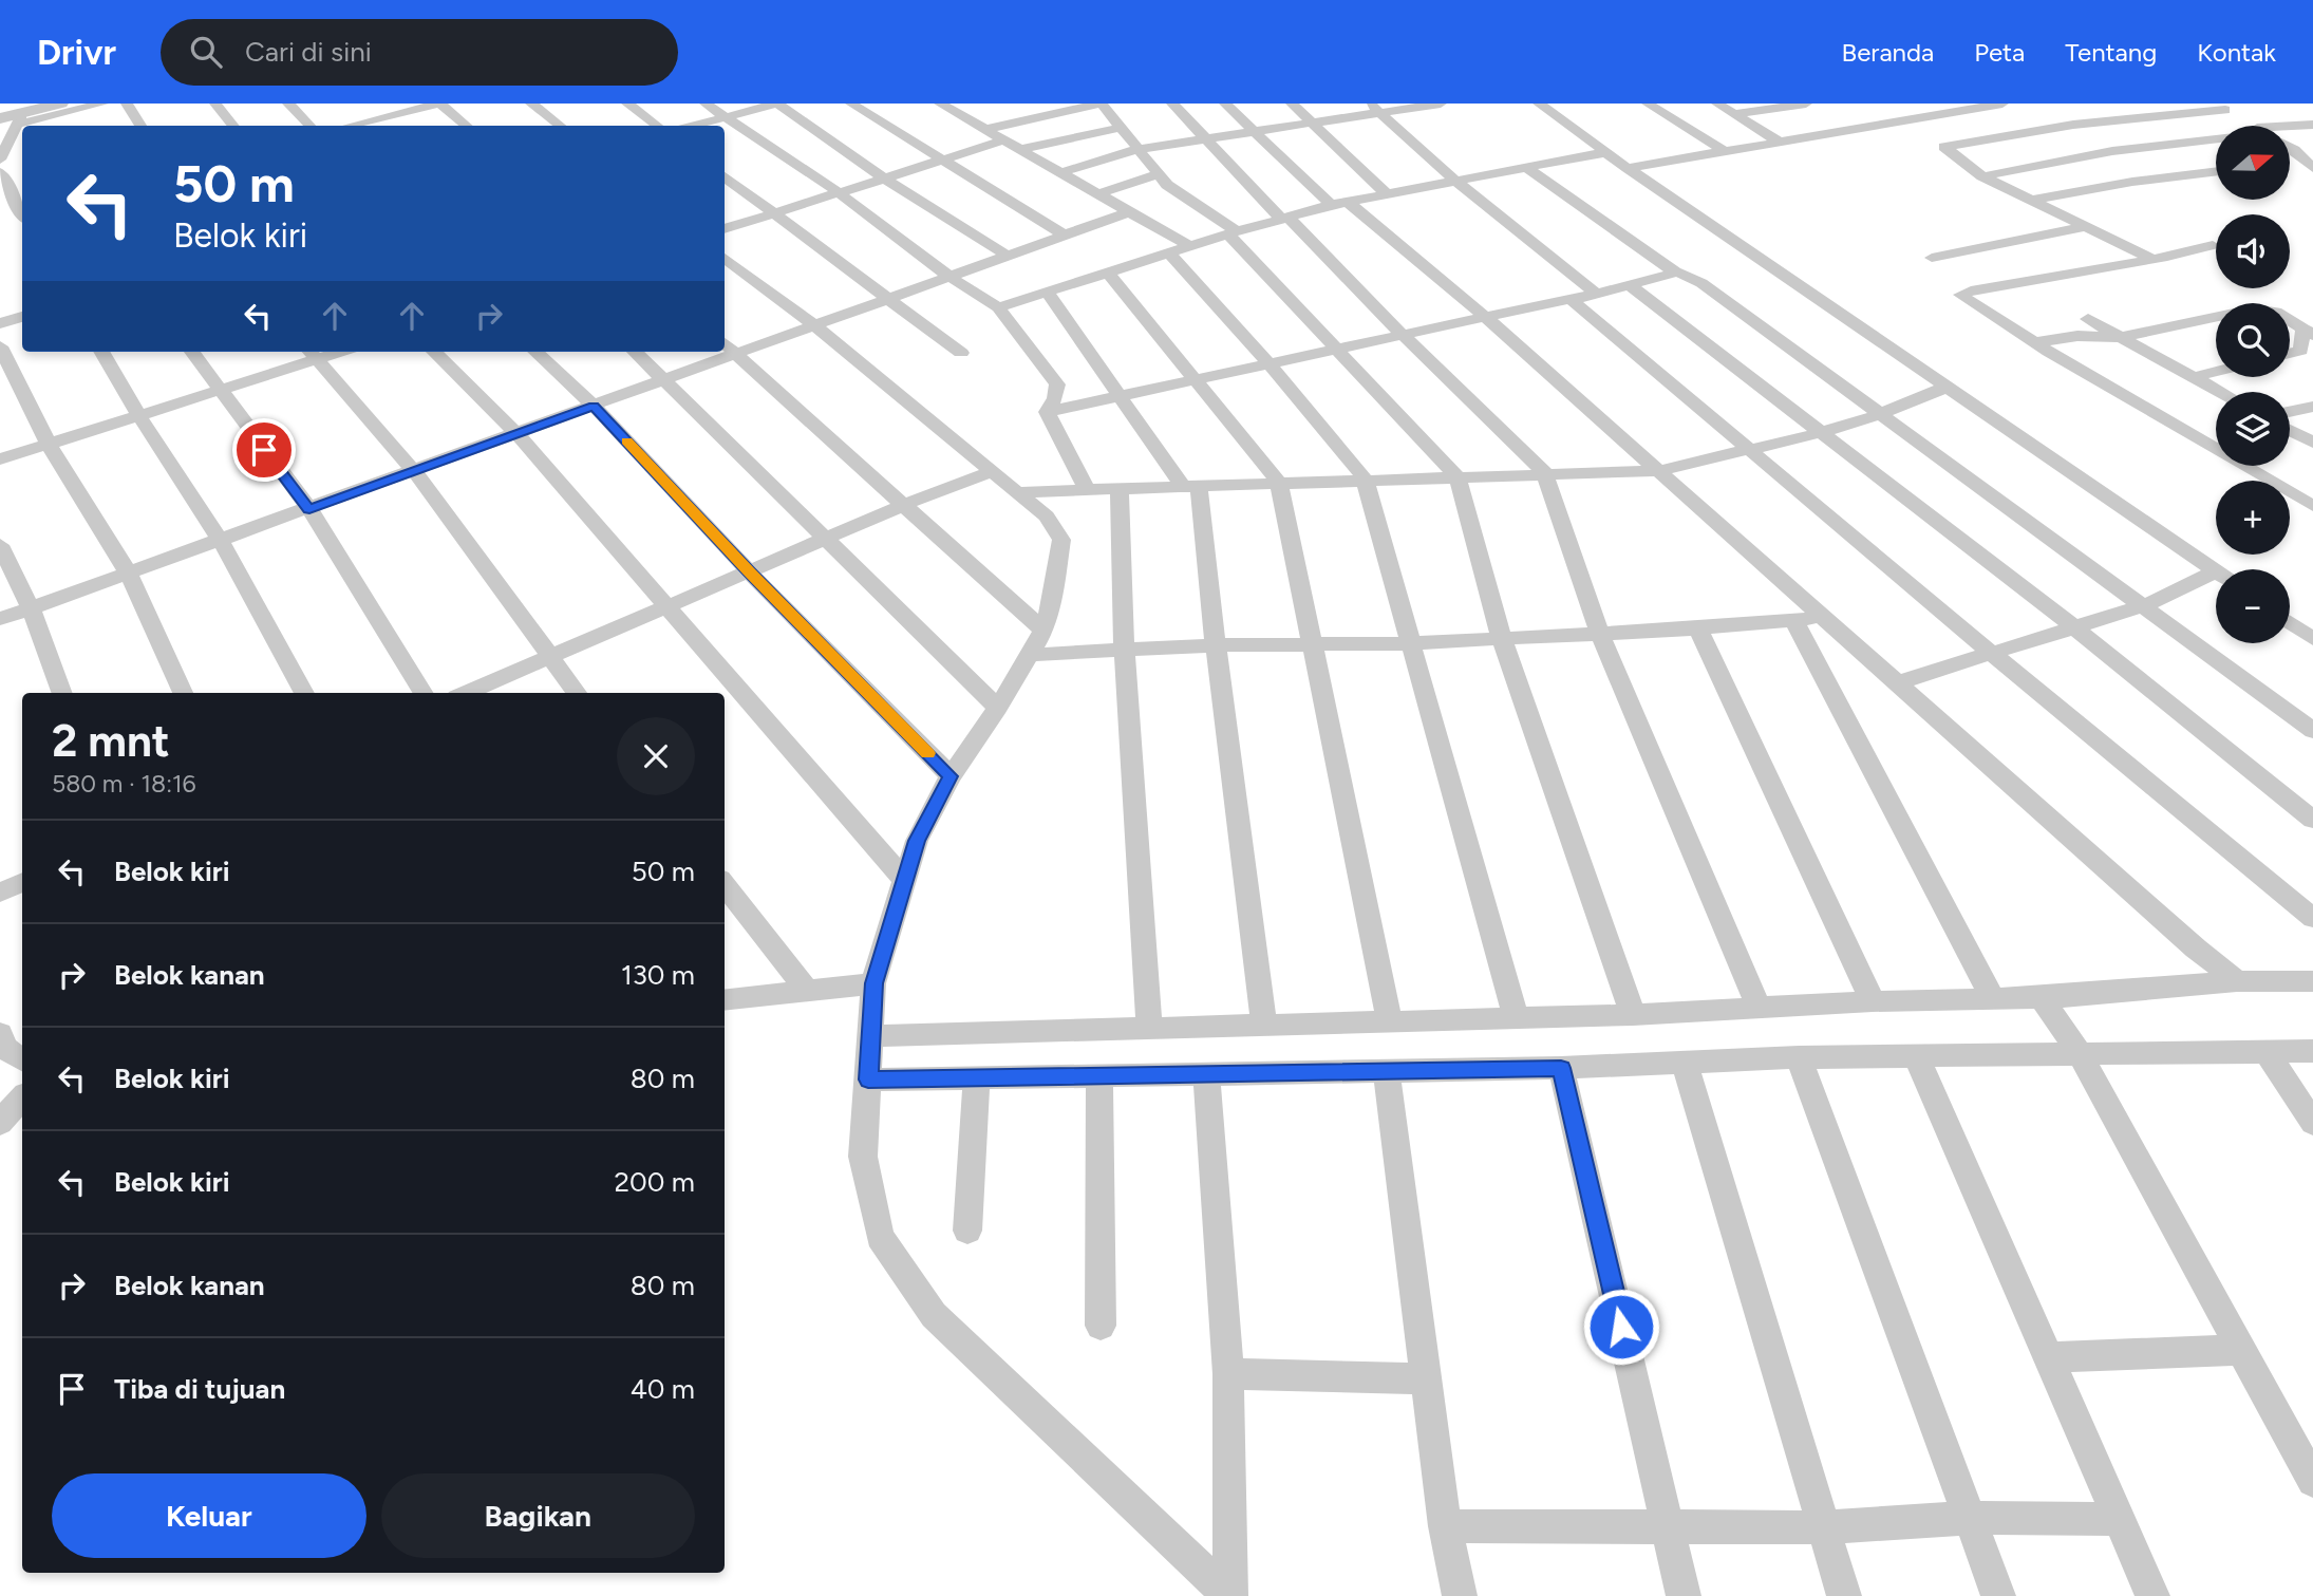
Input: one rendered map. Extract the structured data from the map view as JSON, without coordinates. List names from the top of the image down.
{
  "north": "right",
  "page": {
    "header": "Drivr",
    "search": "Cari di sini",
    "nav": [
      "Beranda",
      "Peta",
      "Tentang",
      "Kontak"
    ],
    "map_buttons": ["+", "−"],
    "turn": ["50 m", "Belok kiri"],
    "heading": ["2 mnt", "580 m · 18:16"],
    "list": [
      {
        "name": "Belok kiri",
        "value": "50 m"
      },
      {
        "name": "Belok kanan",
        "value": "130 m"
      },
      {
        "name": "Belok kiri",
        "value": "80 m"
      },
      {
        "name": "Belok kiri",
        "value": "200 m"
      },
      {
        "name": "Belok kanan",
        "value": "80 m"
      },
      {
        "name": "Tiba di tujuan",
        "value": "40 m"
      }
    ],
    "buttons": ["Keluar", "Bagikan"]
  }
}
